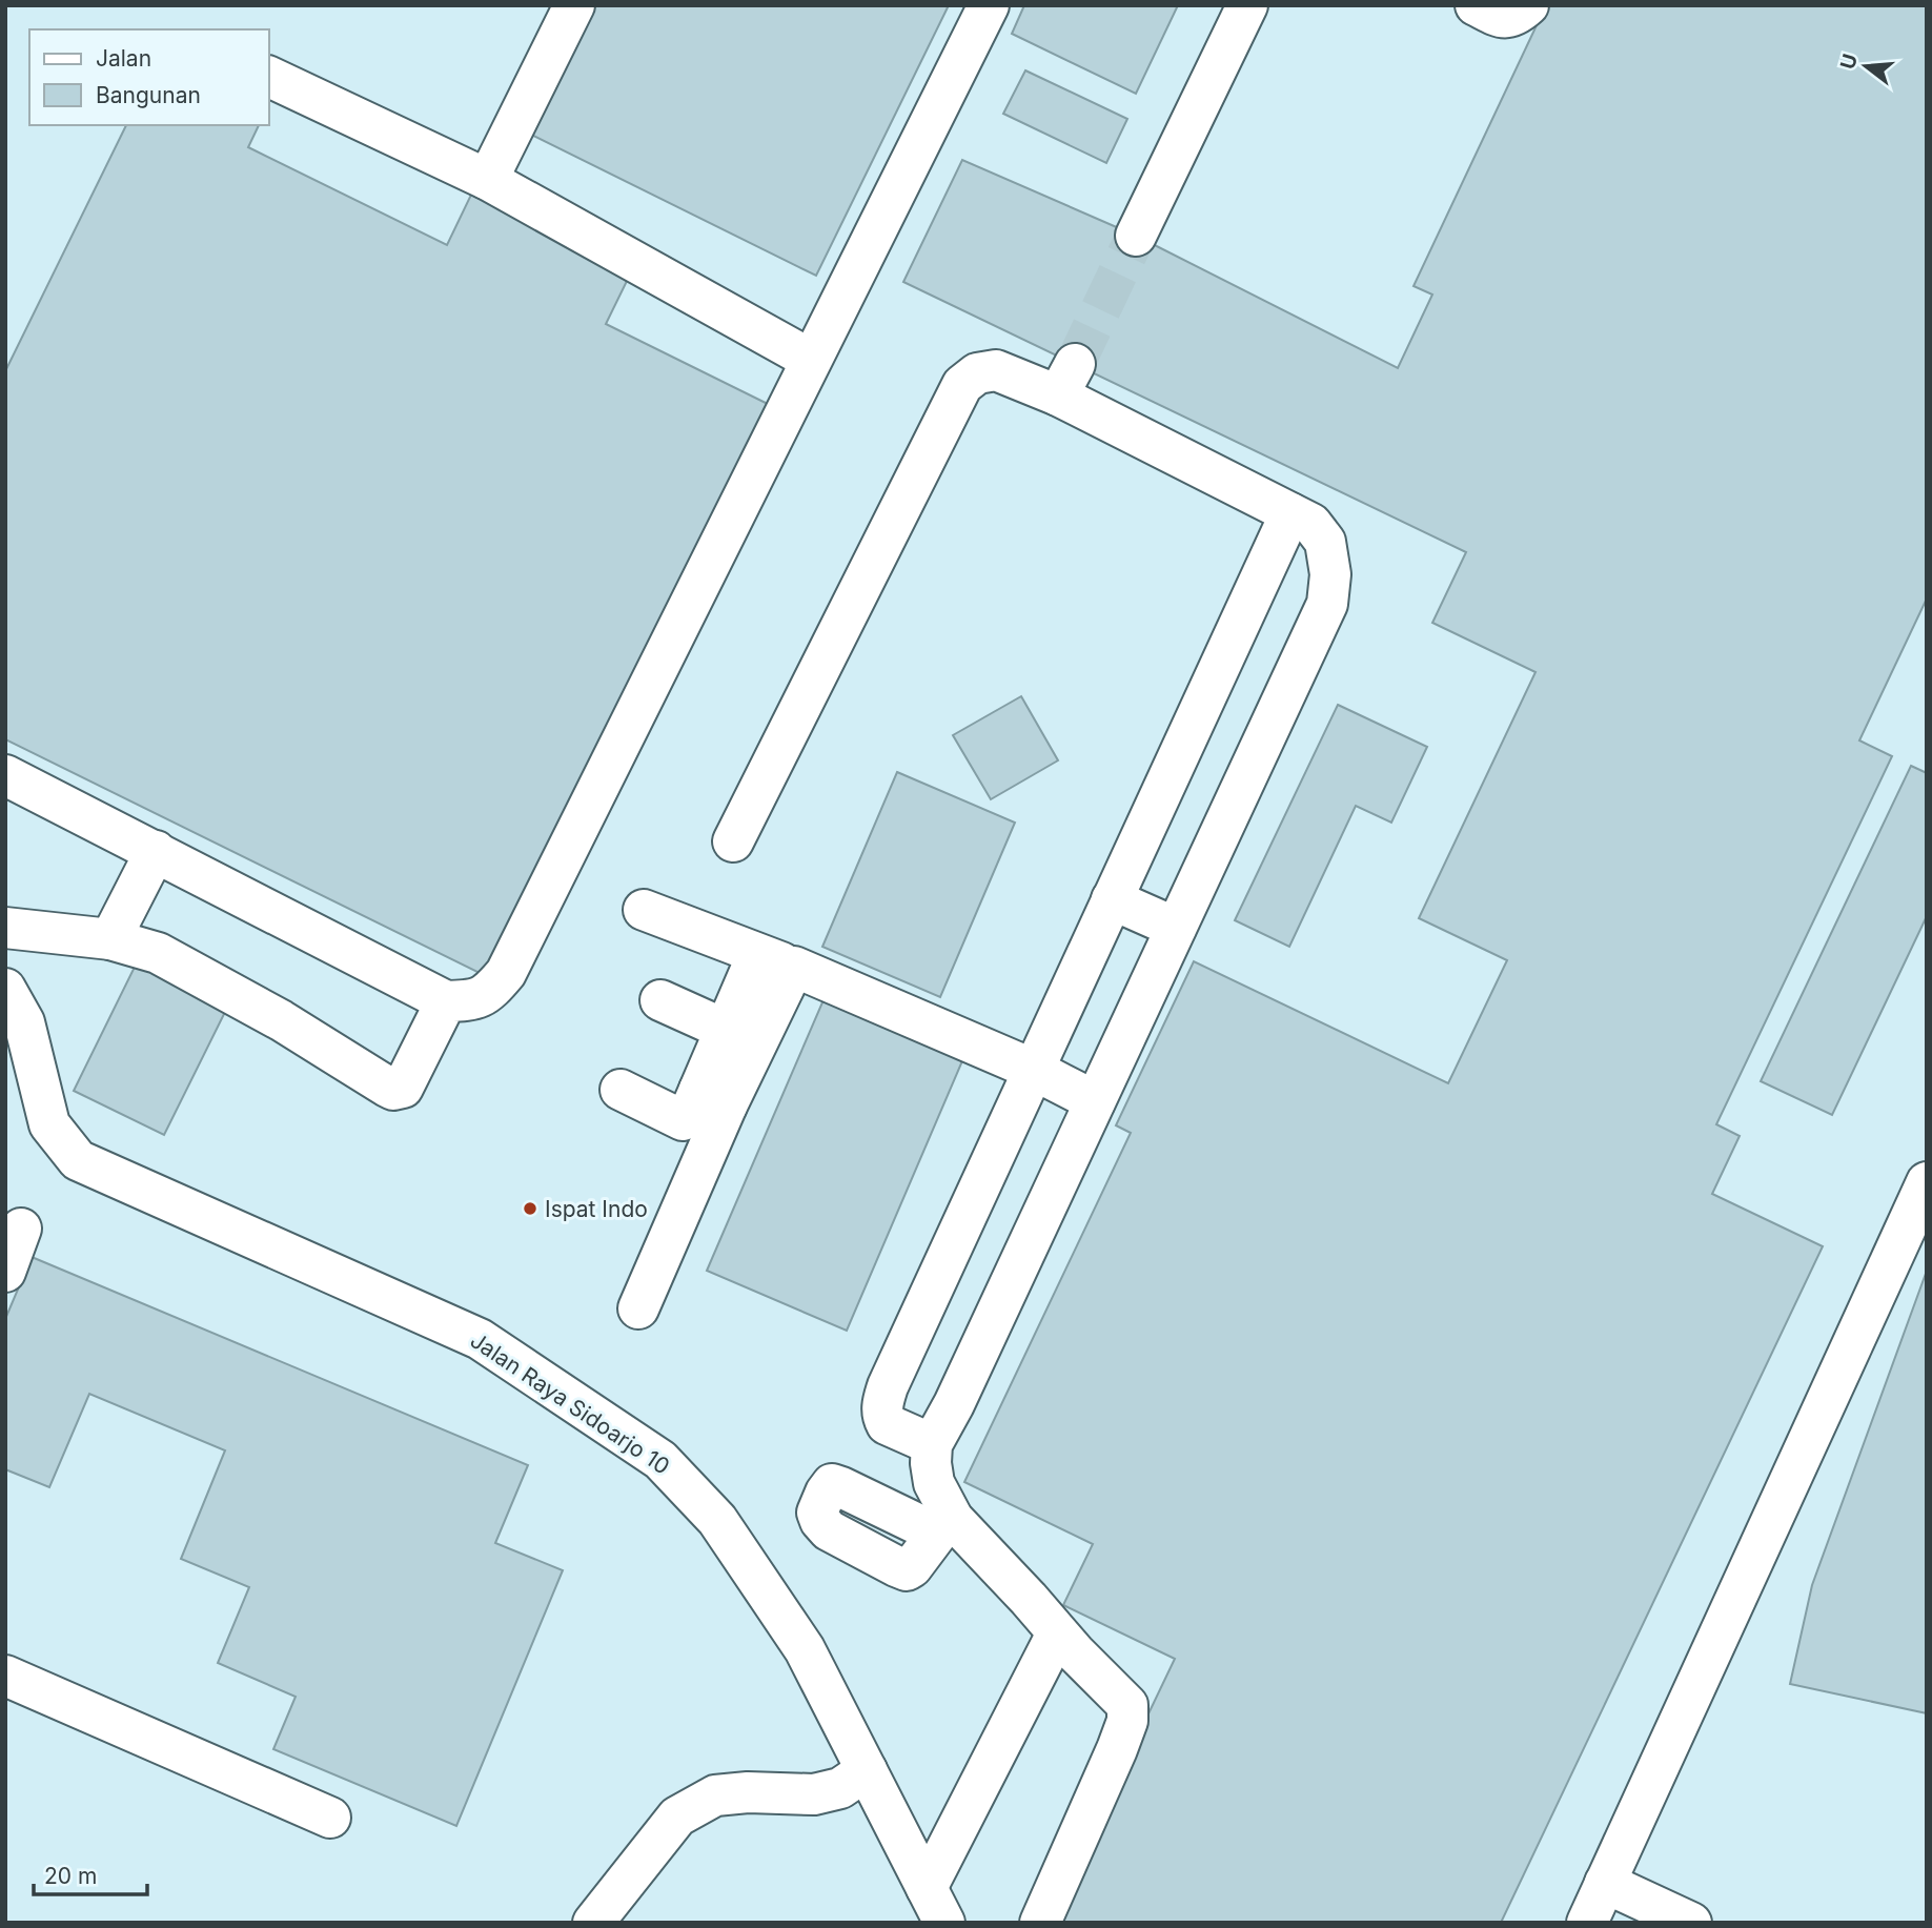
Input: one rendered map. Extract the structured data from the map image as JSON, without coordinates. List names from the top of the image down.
{
  "streets": {
    "street": ["Jalan Raya Sidoarjo 10"]
  },
  "places": ["Ispat Indo"],
  "legend": ["Jalan", "Bangunan"],
  "scale_bar": "20 m",
  "north": "left"
}
